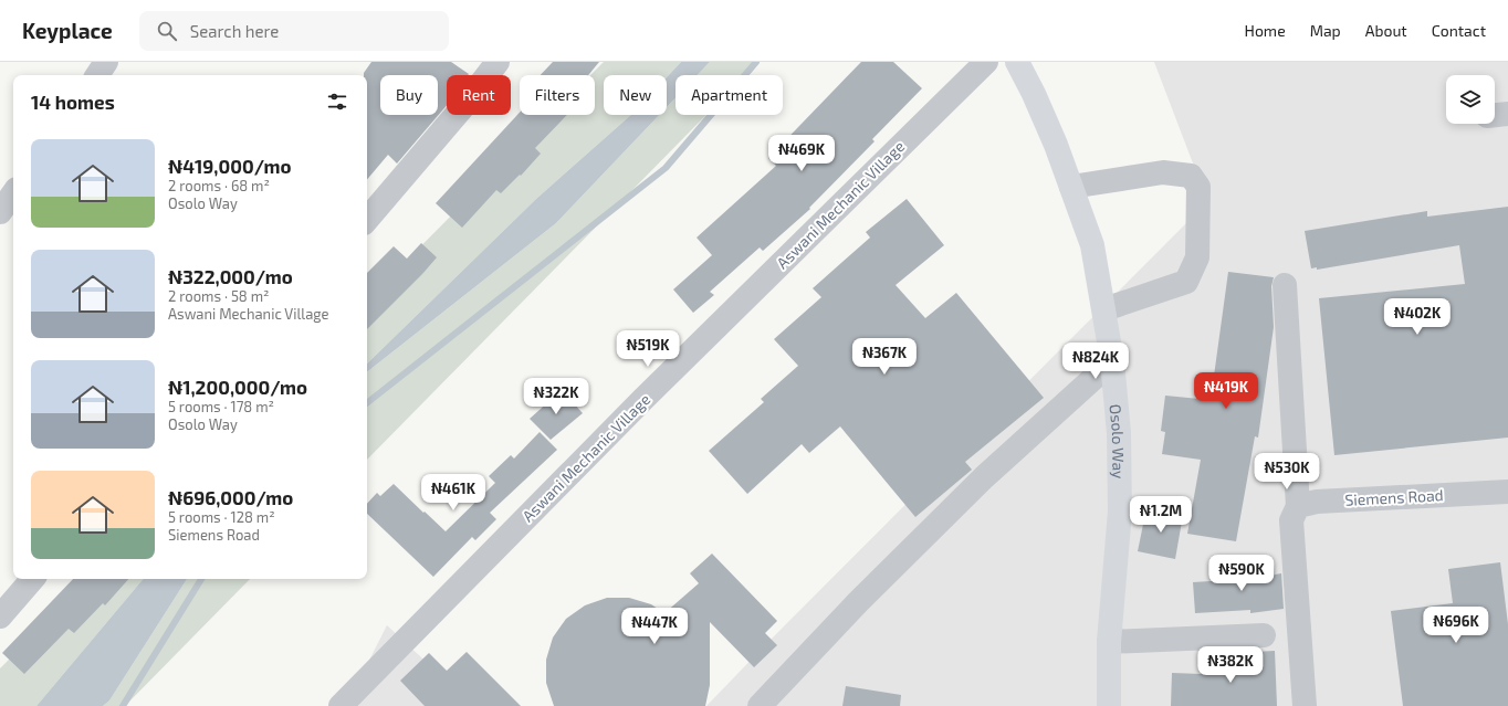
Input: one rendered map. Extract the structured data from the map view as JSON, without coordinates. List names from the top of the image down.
{
  "streets": {
    "main road": ["Osolo Way"],
    "street": ["Aswani Mechanic Village", "Siemens Road"]
  },
  "page": {
    "header": "Keyplace",
    "search": "Search here",
    "nav": [
      "Home",
      "Map",
      "About",
      "Contact"
    ],
    "chip": [
      "Buy",
      "Rent",
      "Filters",
      "New",
      "Apartment"
    ],
    "heading": "14 homes",
    "list": [
      {
        "name": "₦419,000/mo",
        "note": "2 rooms · 68 m² · Osolo Way"
      },
      {
        "name": "₦322,000/mo",
        "note": "2 rooms · 58 m² · Aswani Mechanic Village"
      },
      {
        "name": "₦1,200,000/mo",
        "note": "5 rooms · 178 m² · Osolo Way"
      },
      {
        "name": "₦696,000/mo",
        "note": "5 rooms · 128 m² · Siemens Road"
      }
    ],
    "price": [
      "₦469K",
      "₦402K",
      "₦519K",
      "₦367K",
      "₦824K",
      "₦419K",
      "₦322K",
      "₦530K",
      "₦461K",
      "₦1.2M",
      "₦590K",
      "₦696K",
      "₦447K",
      "₦382K"
    ]
  }
}
